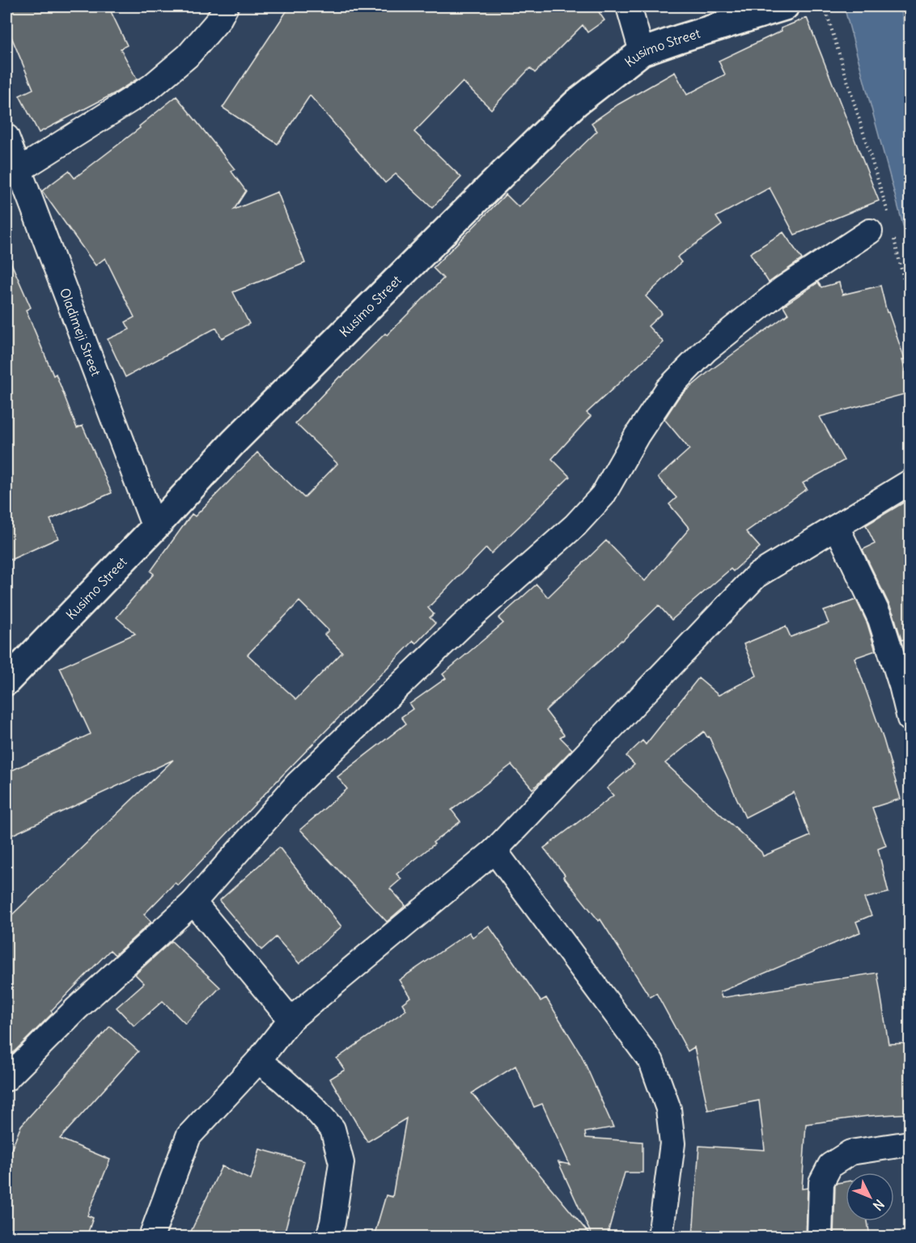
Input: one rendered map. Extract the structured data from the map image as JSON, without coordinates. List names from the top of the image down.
{
  "streets": {
    "street": ["Kusimo Street", "Oladimeji Street"]
  },
  "crossings": [
    ["Kusimo Street", "Oladimeji Street"]
  ],
  "north": "bottom right"
}
